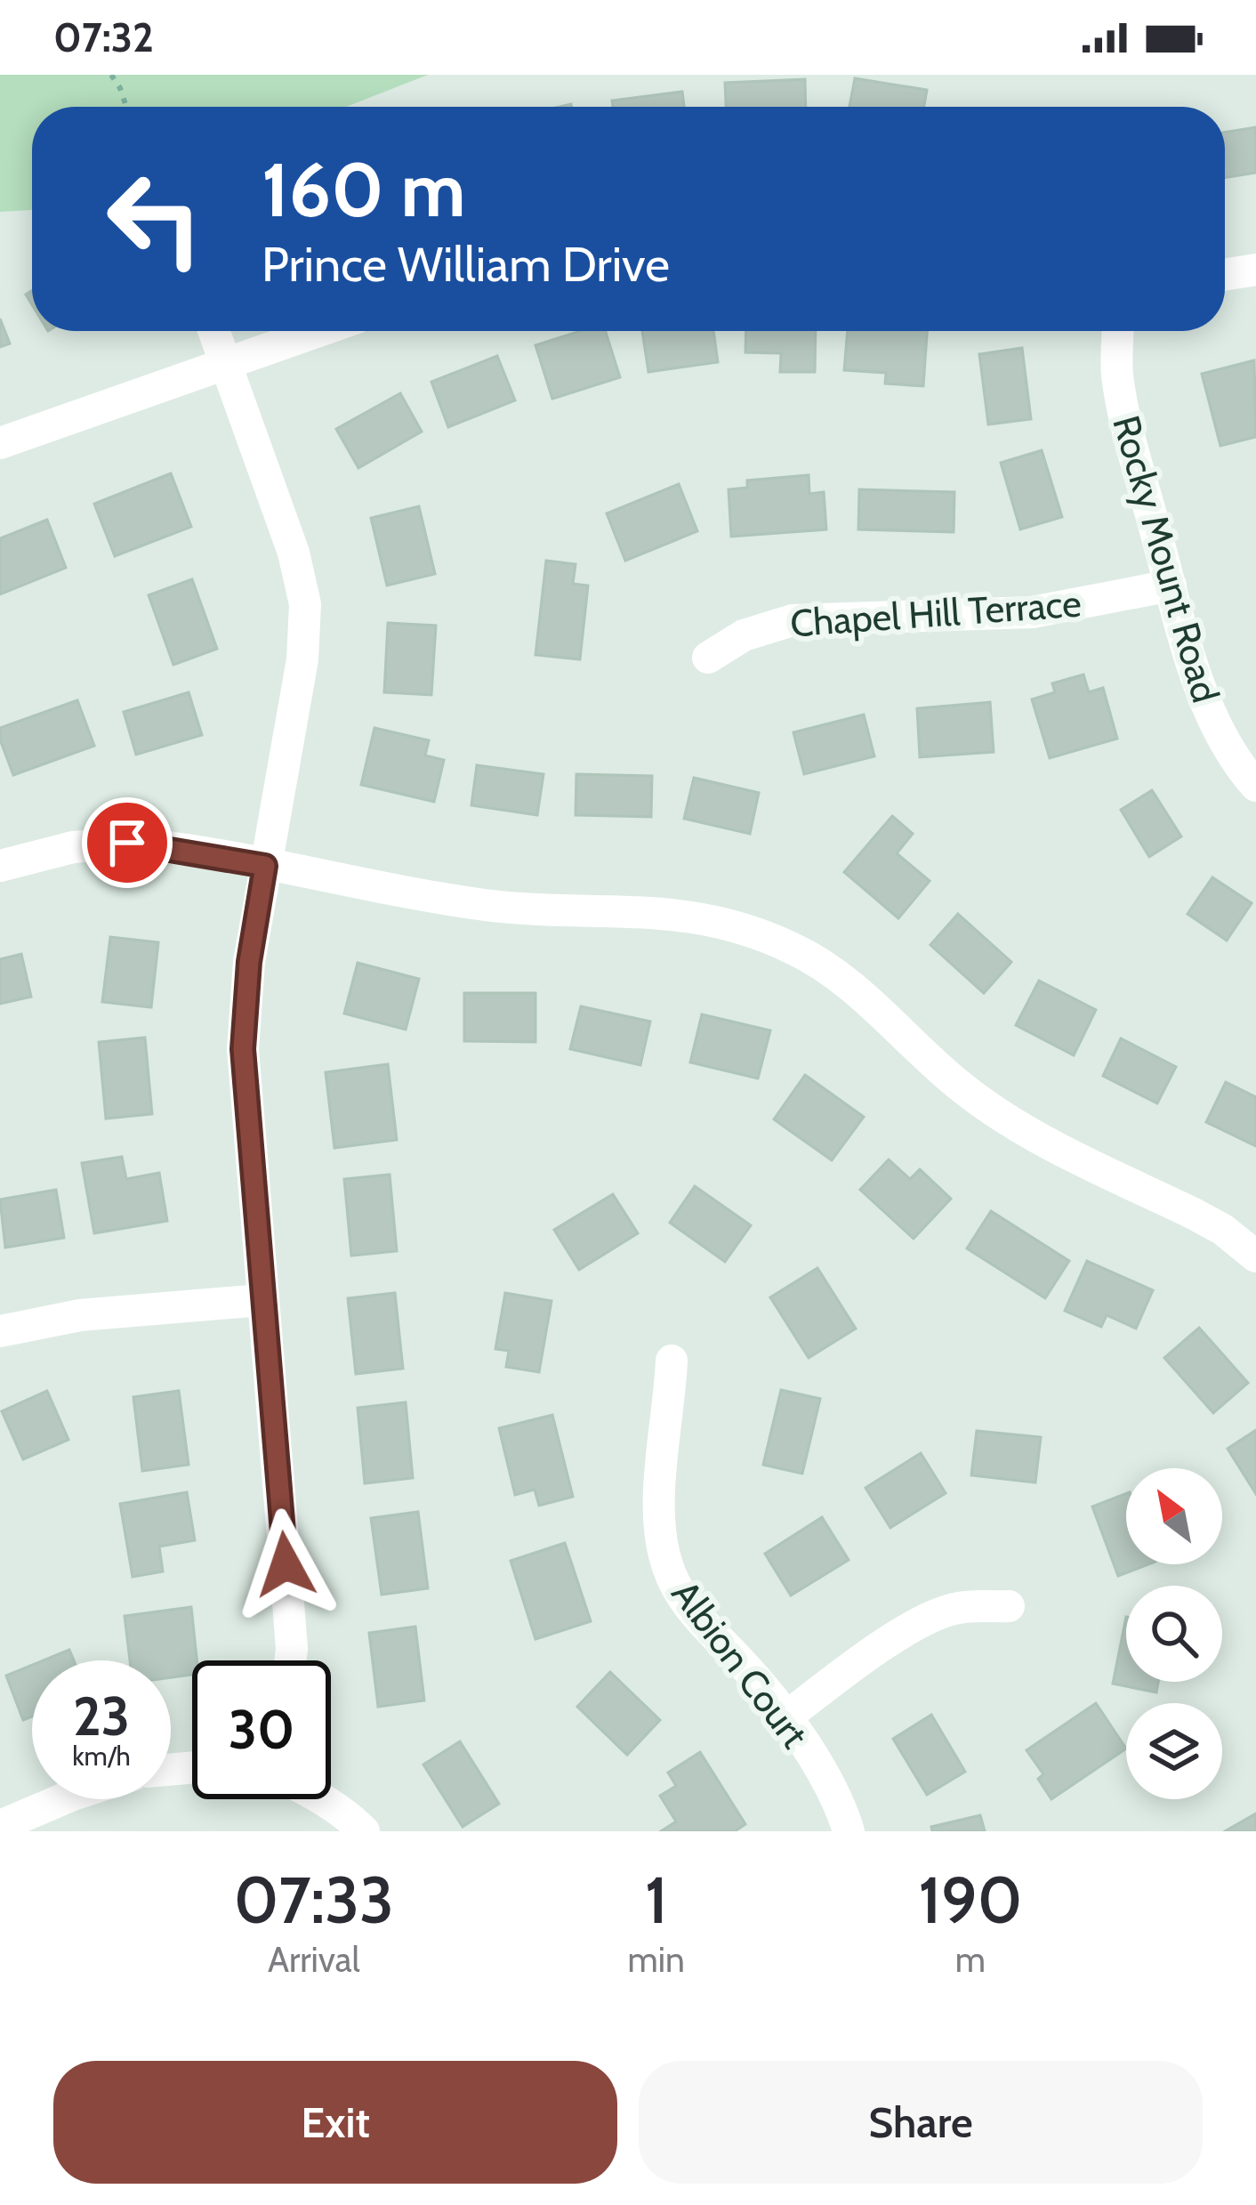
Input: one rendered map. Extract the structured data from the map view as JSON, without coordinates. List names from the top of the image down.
{
  "streets": {
    "street": ["Rocky Mount Road", "Chapel Hill Terrace", "Albion Court"]
  },
  "crossings": [
    ["Rocky Mount Road", "Chapel Hill Terrace"]
  ],
  "north": "top left",
  "page": {
    "status": "07:32",
    "turn": ["160 m", "Prince William Drive"],
    "speed": "23 km/h",
    "limit": "30",
    "eta": [
      "07:33",
      "Arrival",
      "1",
      "min",
      "190",
      "m"
    ],
    "buttons": ["Exit", "Share"]
  }
}
